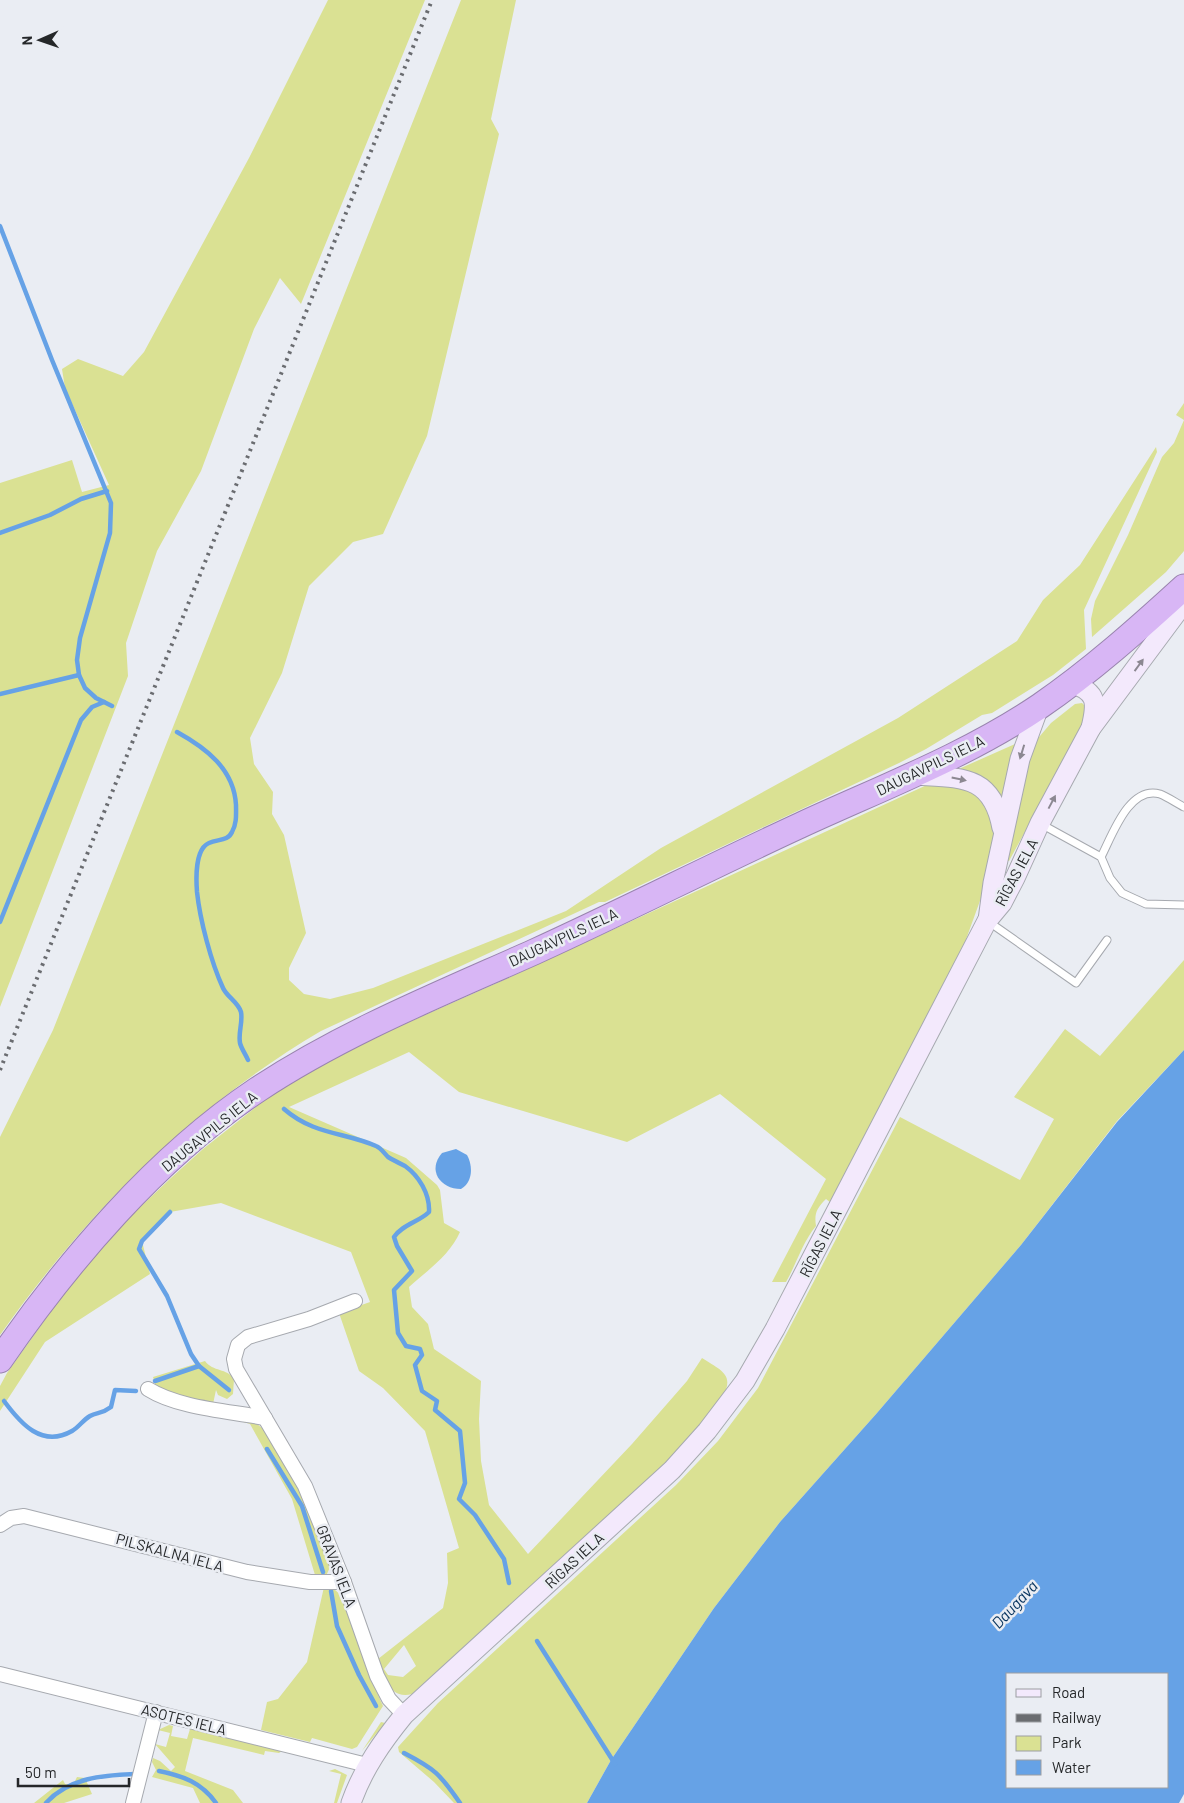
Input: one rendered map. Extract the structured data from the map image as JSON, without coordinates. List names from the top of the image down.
{
  "streets": {
    "highway": ["DAUGAVPILS IELA"],
    "main road": ["RĪGAS IELA"],
    "street": ["PILSKALNA IELA", "GRAVAS IELA", "ASOTES IELA"]
  },
  "crossings": [
    ["RĪGAS IELA", "GRAVAS IELA"],
    ["RĪGAS IELA", "ASOTES IELA"],
    ["PILSKALNA IELA", "GRAVAS IELA"]
  ],
  "water": ["Daugava"],
  "legend": [
    "Road",
    "Railway",
    "Park",
    "Water"
  ],
  "scale_bar": "50 m",
  "north": "left"
}
